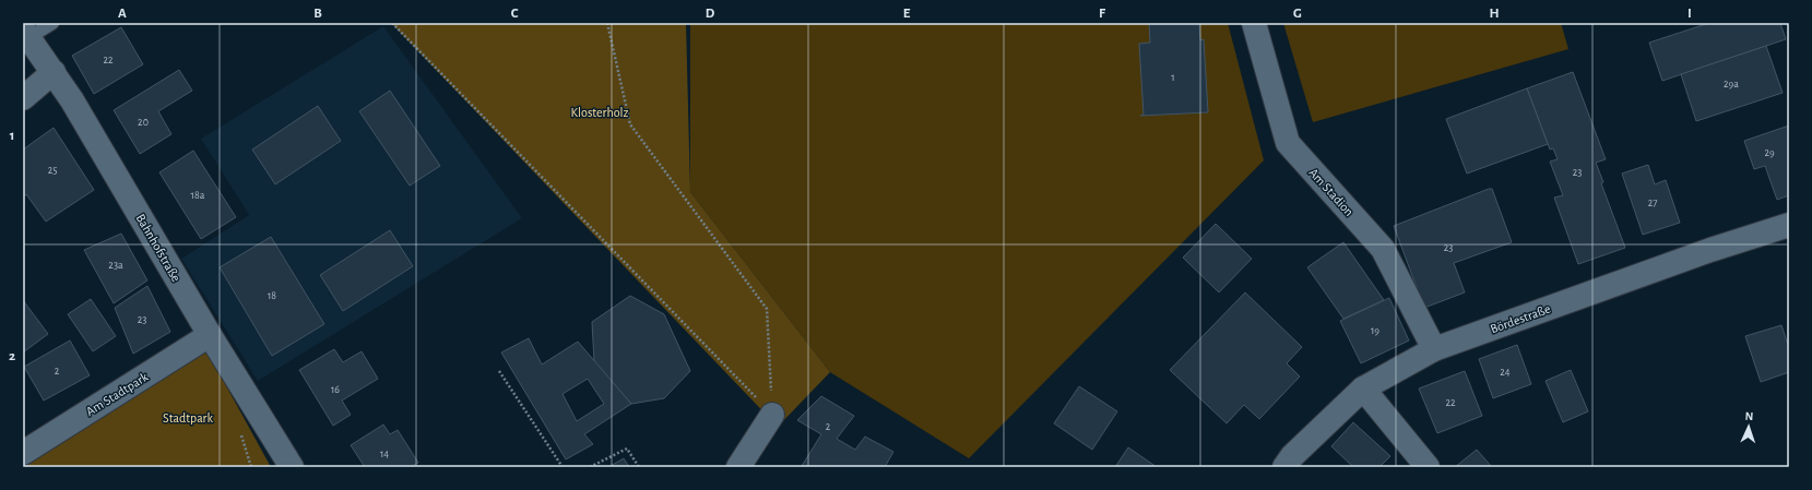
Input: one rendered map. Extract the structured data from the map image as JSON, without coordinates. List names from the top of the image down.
{
  "streets": {
    "street": [
      "Am Stadion",
      "Bahnhofstraße",
      "Bördestraße",
      "Am Stadtpark"
    ]
  },
  "crossings": [
    ["Am Stadion", "Bördestraße"],
    ["Bahnhofstraße", "Am Stadtpark"]
  ],
  "parks": ["Klosterholz", "Stadtpark"],
  "house_numbers": [
    "22",
    "1",
    "29a",
    "20",
    "29",
    "25",
    "23",
    "18a",
    "27",
    "23",
    "23a",
    "18",
    "23",
    "19",
    "2",
    "24",
    "16",
    "22",
    "2",
    "14"
  ],
  "north": "top",
  "grid": {
    "columns": [
      "A",
      "B",
      "C",
      "D",
      "E",
      "F",
      "G",
      "H",
      "I"
    ],
    "rows": ["1", "2"]
  }
}
